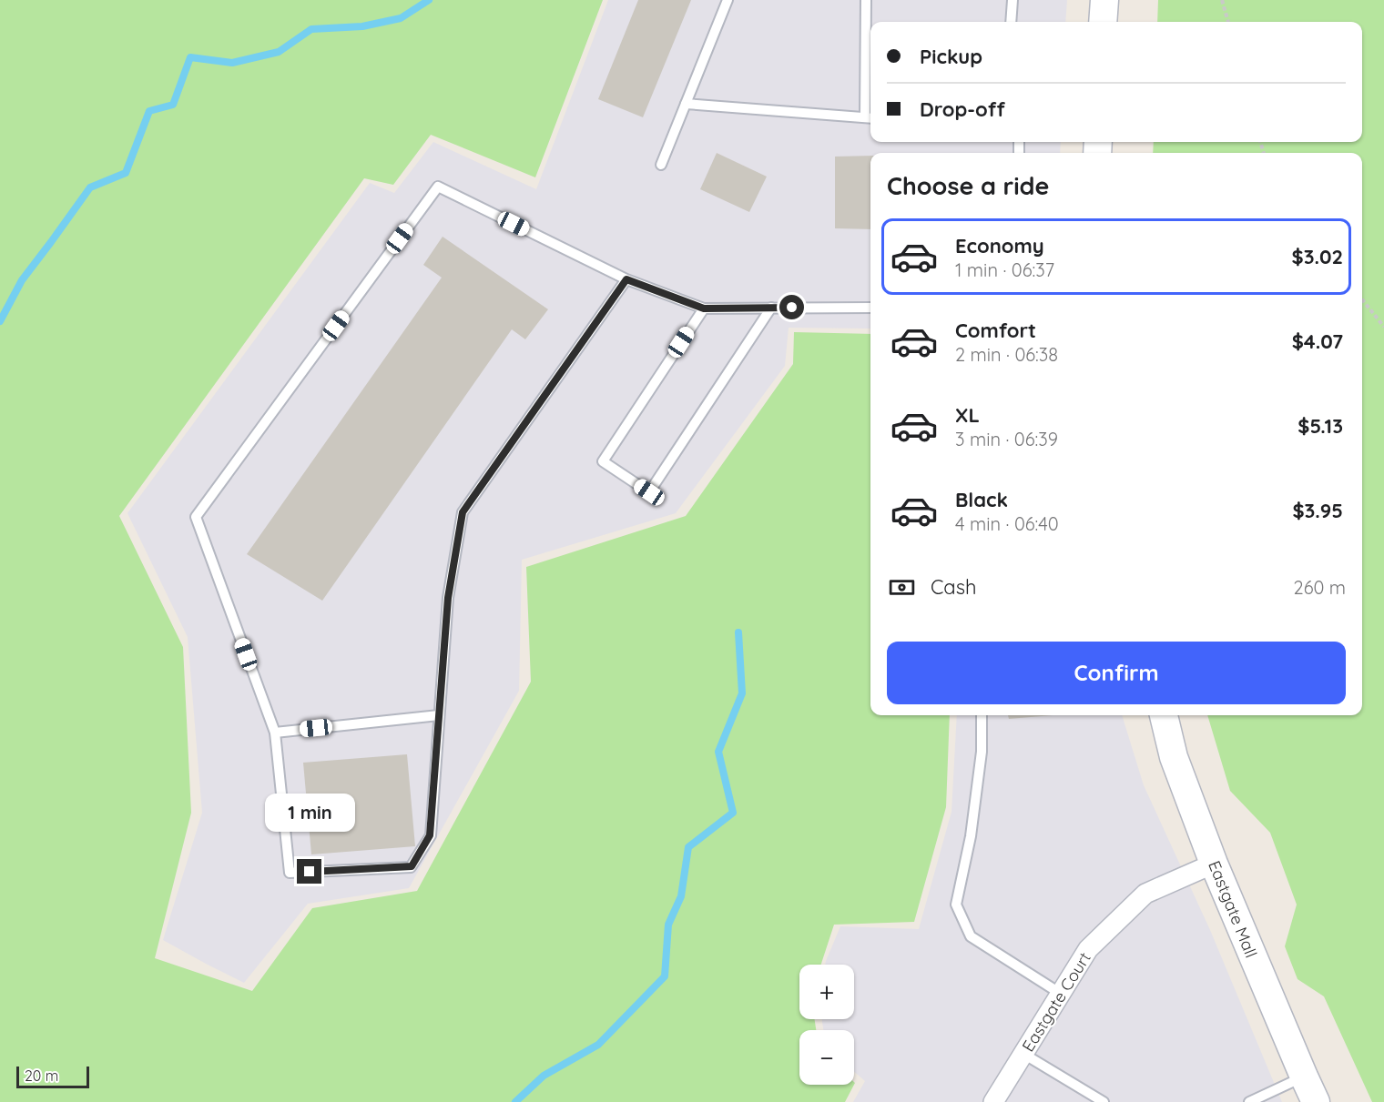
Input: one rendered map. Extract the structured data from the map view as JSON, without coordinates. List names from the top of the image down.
{
  "streets": {
    "main road": ["Eastgate Mall"],
    "street": ["Eastgate Court"]
  },
  "crossings": [
    ["Eastgate Mall", "Eastgate Court"]
  ],
  "scale_bar": "20 m",
  "page": {
    "banner": ["Pickup", "Drop-off"],
    "heading": "Choose a ride",
    "list": [
      {
        "name": "Economy",
        "note": "1 min · 06:37",
        "value": "$3.02"
      },
      {
        "name": "Comfort",
        "note": "2 min · 06:38",
        "value": "$4.07"
      },
      {
        "name": "XL",
        "note": "3 min · 06:39",
        "value": "$5.13"
      },
      {
        "name": "Black",
        "note": "4 min · 06:40",
        "value": "$3.95"
      }
    ],
    "pay": ["Cash", "260 m"],
    "buttons": "Confirm",
    "bubble": "1 min",
    "map_buttons": ["+", "−"],
    "scale": "20 m"
  }
}
